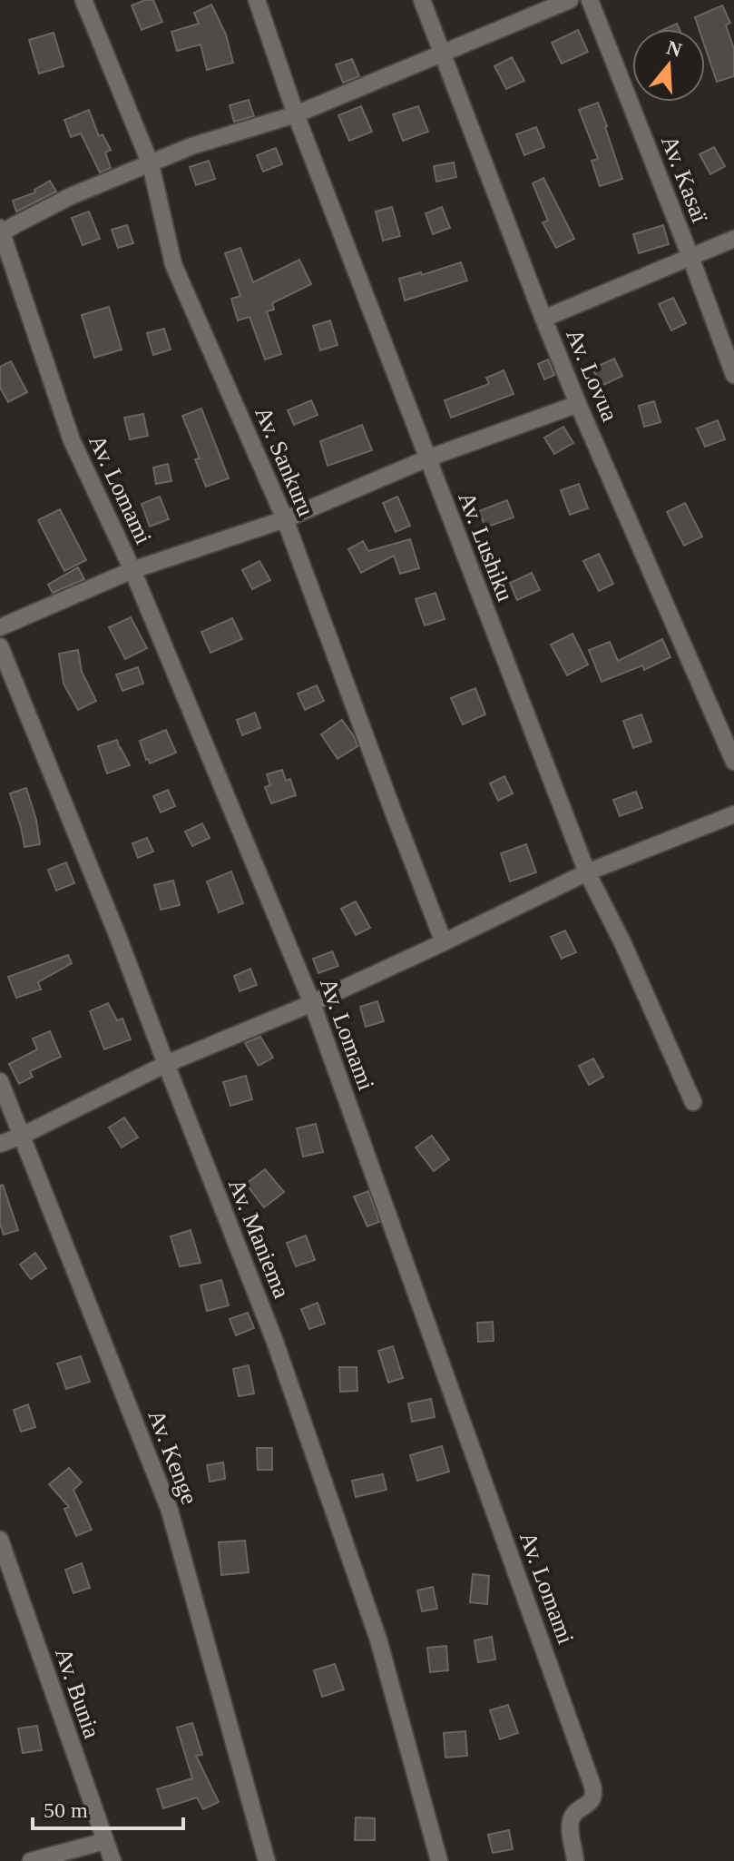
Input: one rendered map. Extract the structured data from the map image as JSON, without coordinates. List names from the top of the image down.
{
  "streets": {
    "street": [
      "Av. Kasaï",
      "Av. Lovua",
      "Av. Sankuru",
      "Av. Lomami",
      "Av. Lushiku",
      "Av. Maniema",
      "Av. Kenge",
      "Av. Bunia"
    ]
  },
  "scale_bar": "50 m",
  "north": "top"
}
